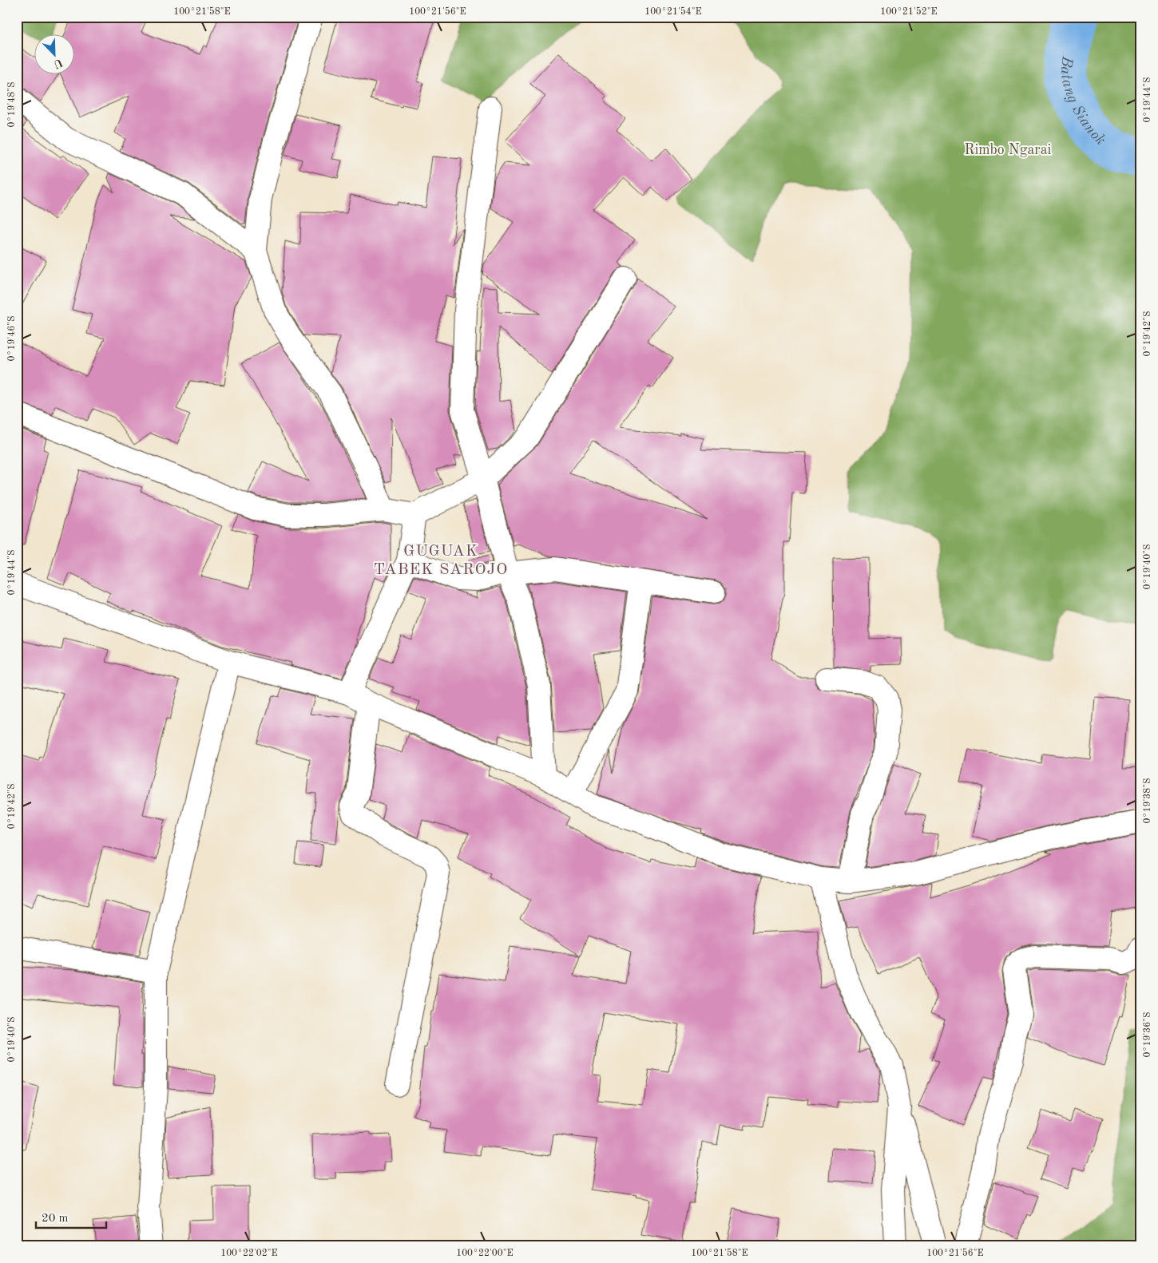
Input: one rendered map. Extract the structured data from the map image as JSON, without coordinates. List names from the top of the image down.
{
  "districts": ["GUGUAK TABEK SAROJO"],
  "water": ["Batang Sianok"],
  "parks": ["Rimbo Ngarai"],
  "scale_bar": "20 m",
  "north": "bottom right",
  "coordinates": [
    "100°21'58\"E",
    "100°21'56\"E",
    "100°21'54\"E",
    "100°21'52\"E",
    "0°19'44\"S",
    "0°19'48\"S",
    "0°19'42\"S",
    "0°19'46\"S",
    "0°19'40\"S",
    "0°19'38\"S",
    "0°19'36\"S",
    "100°22'02\"E",
    "100°22'00\"E"
  ]
}
